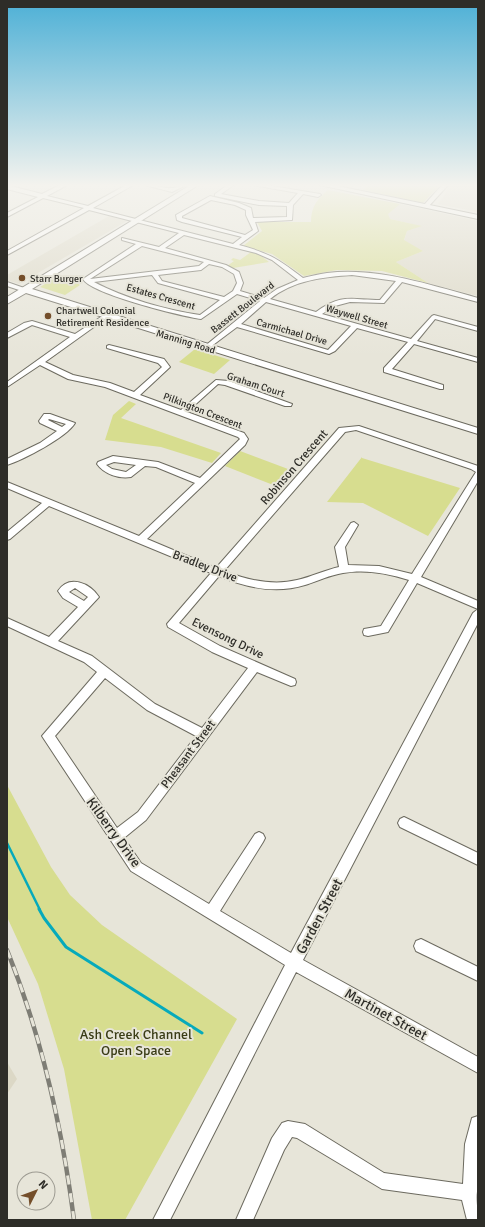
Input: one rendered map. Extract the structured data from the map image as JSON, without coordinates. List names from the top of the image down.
{
  "streets": {
    "main road": ["Manning Road"],
    "street": [
      "Estates Crescent",
      "Bassett Boulevard",
      "Waywell Street",
      "Carmichael Drive",
      "Graham Court",
      "Pilkington Crescent",
      "Robinson Crescent",
      "Bradley Drive",
      "Evensong Drive",
      "Pheasant Street",
      "Kilberry Drive",
      "Garden Street",
      "Martinet Street"
    ]
  },
  "crossings": [
    ["Estates Crescent", "Waywell Street"],
    ["Bassett Boulevard", "Waywell Street"],
    ["Bassett Boulevard", "Carmichael Drive"],
    ["Bassett Boulevard", "Manning Road"],
    ["Waywell Street", "Carmichael Drive"],
    ["Graham Court", "Pilkington Crescent"],
    ["Pilkington Crescent", "Bradley Drive"],
    ["Robinson Crescent", "Bradley Drive"],
    ["Robinson Crescent", "Evensong Drive"],
    ["Bradley Drive", "Evensong Drive"],
    ["Evensong Drive", "Pheasant Street"],
    ["Pheasant Street", "Kilberry Drive"],
    ["Kilberry Drive", "Garden Street"],
    ["Kilberry Drive", "Martinet Street"],
    ["Garden Street", "Martinet Street"]
  ],
  "parks": ["Ash Creek Channel Open Space"],
  "places": ["Starr Burger", "Chartwell Colonial Retirement Residence"],
  "north": "top right"
}
